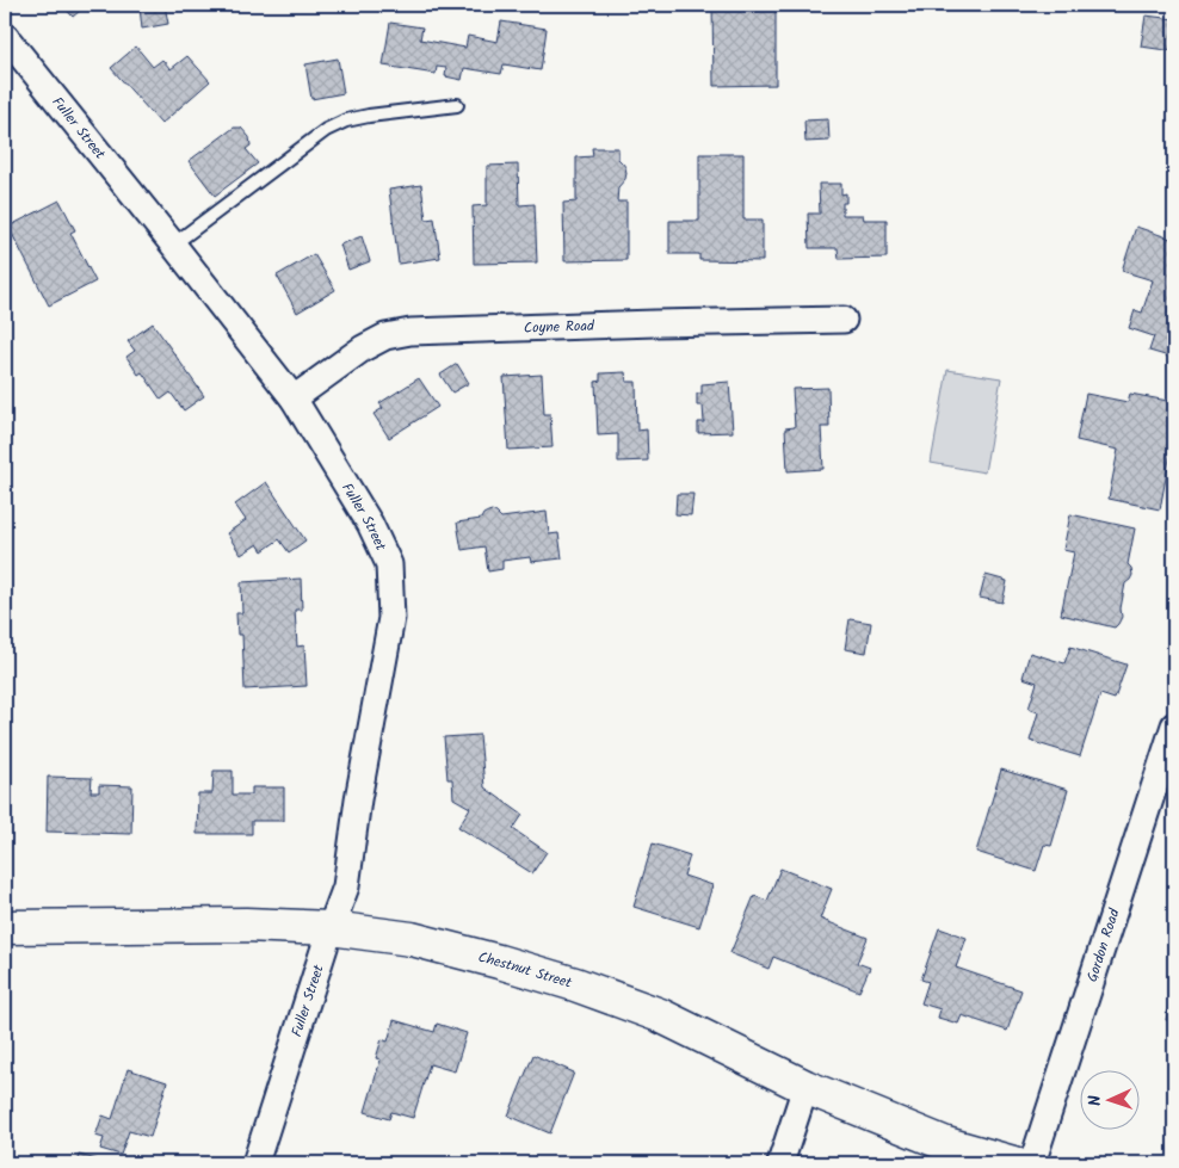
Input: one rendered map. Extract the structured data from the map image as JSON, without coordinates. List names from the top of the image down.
{
  "streets": {
    "main road": ["Chestnut Street"],
    "street": ["Fuller Street", "Coyne Road", "Gordon Road"]
  },
  "crossings": [
    ["Fuller Street", "Coyne Road"],
    ["Fuller Street", "Chestnut Street"]
  ],
  "north": "left"
}
